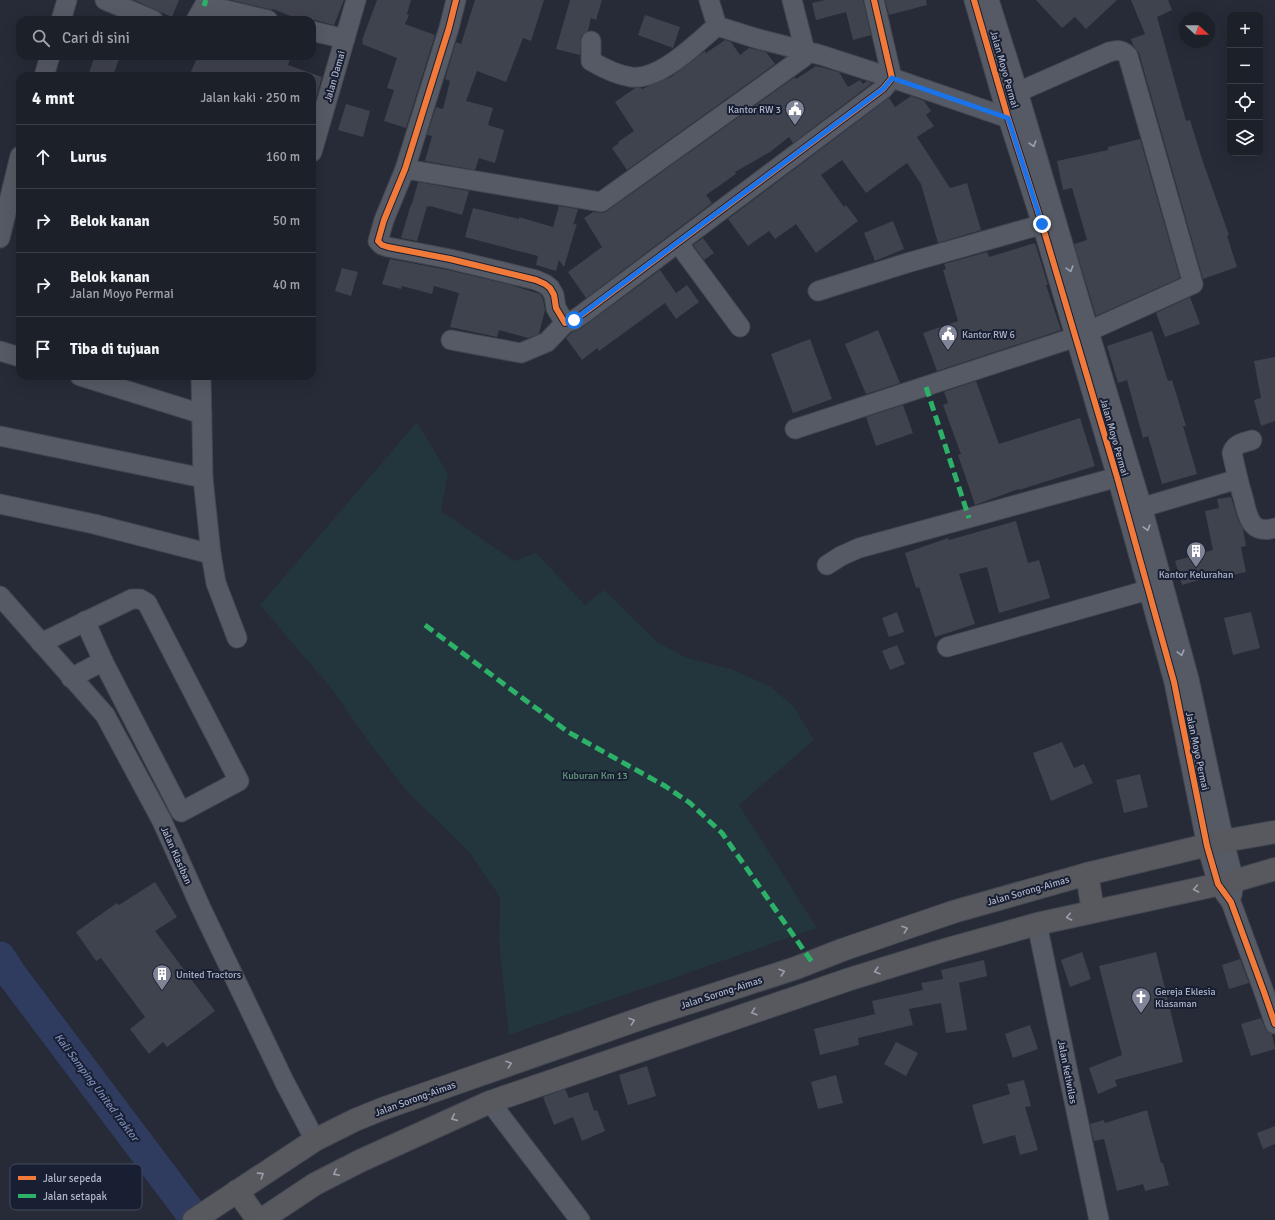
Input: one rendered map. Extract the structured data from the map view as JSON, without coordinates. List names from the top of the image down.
{
  "streets": {
    "highway": ["Jalan Sorong-Aimas"],
    "street": [
      "Jalan Moyo Permai",
      "Jalan Damai",
      "Jalan Klasiban",
      "Jalan Ketiwilas"
    ]
  },
  "crossings": [
    ["Jalan Moyo Permai", "Jalan Sorong-Aimas"],
    ["Jalan Klasiban", "Jalan Sorong-Aimas"]
  ],
  "water": ["Kali Samping United Traktor"],
  "parks": ["Kuburan Km 13"],
  "places": {
    "public building": ["Kantor RW 3", "Kantor RW 6"],
    "building": ["Kantor Kelurahan", "United Tractors"],
    "church": ["Gereja Eklesia Klasaman"]
  },
  "legend": ["Jalur sepeda", "Jalan setapak"],
  "north": "right",
  "page": {
    "map_buttons": ["+", "−"],
    "search": "Cari di sini",
    "heading": ["4 mnt", "Jalan kaki · 250 m"],
    "list": [
      ["Lurus", "160 m"],
      ["Belok kanan", "50 m"],
      ["Belok kanan", "Jalan Moyo Permai", "40 m"],
      "Tiba di tujuan"
    ]
  }
}
